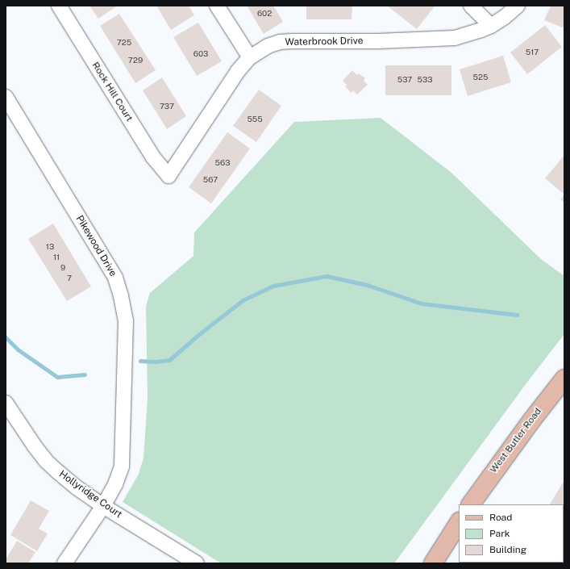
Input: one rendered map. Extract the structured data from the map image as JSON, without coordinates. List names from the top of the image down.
{
  "streets": {
    "main road": ["West Butler Road"],
    "street": [
      "Waterbrook Drive",
      "Rock Hill Court",
      "Pikewood Drive",
      "Hollyridge Court"
    ]
  },
  "crossings": [
    ["Waterbrook Drive", "Rock Hill Court"],
    ["Pikewood Drive", "Hollyridge Court"]
  ],
  "house_numbers": [
    "602",
    "725",
    "517",
    "603",
    "729",
    "525",
    "537",
    "533",
    "737",
    "555",
    "563",
    "567",
    "13",
    "11",
    "9",
    "7"
  ],
  "legend": ["Road", "Park", "Building"]
}
